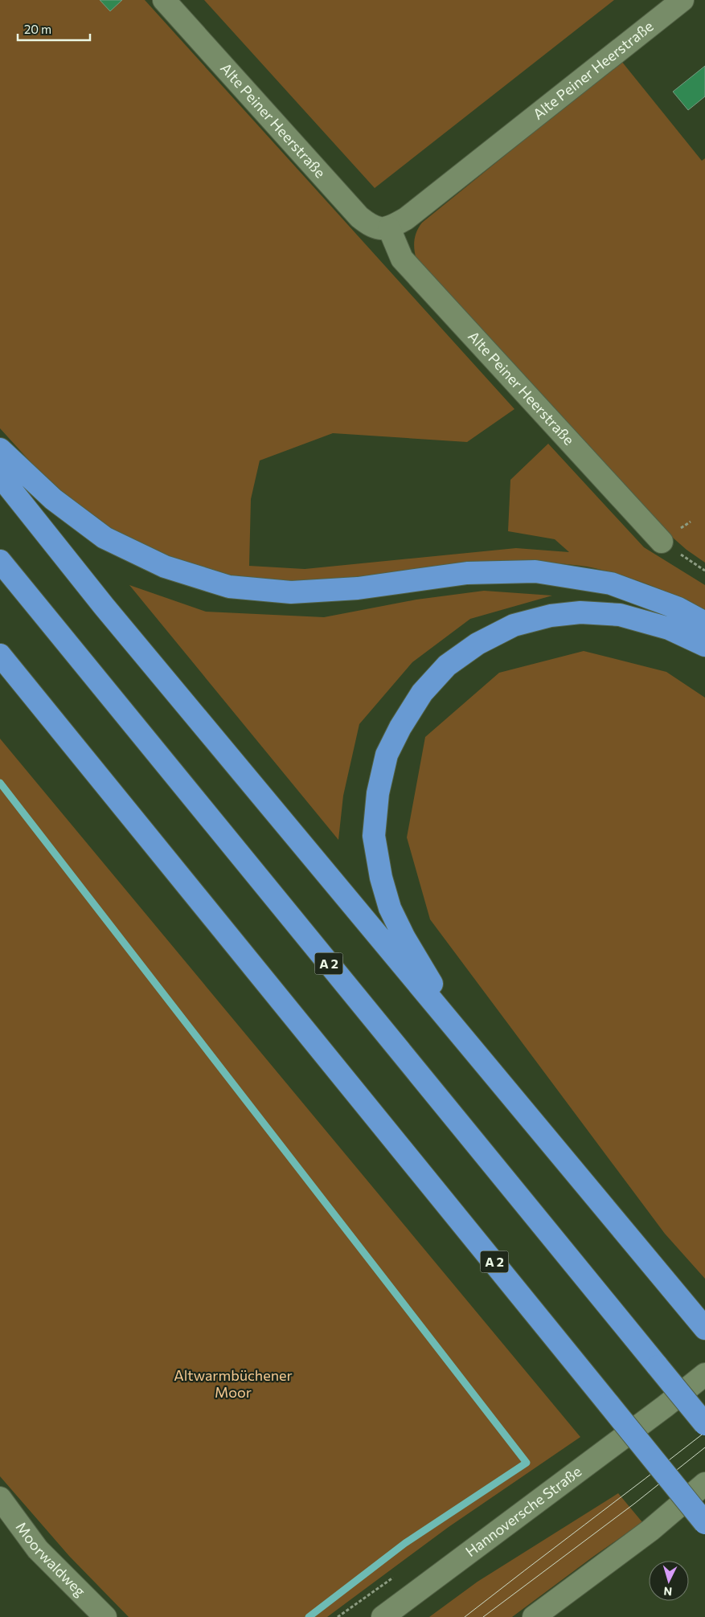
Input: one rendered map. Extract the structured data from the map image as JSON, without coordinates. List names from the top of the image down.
{
  "streets": {
    "highway": ["A 2"],
    "street": ["Alte Peiner Heerstraße", "Hannoversche Straße", "Moorwaldweg"]
  },
  "parks": ["Altwarmbüchener Moor"],
  "scale_bar": "20 m",
  "north": "bottom"
}
